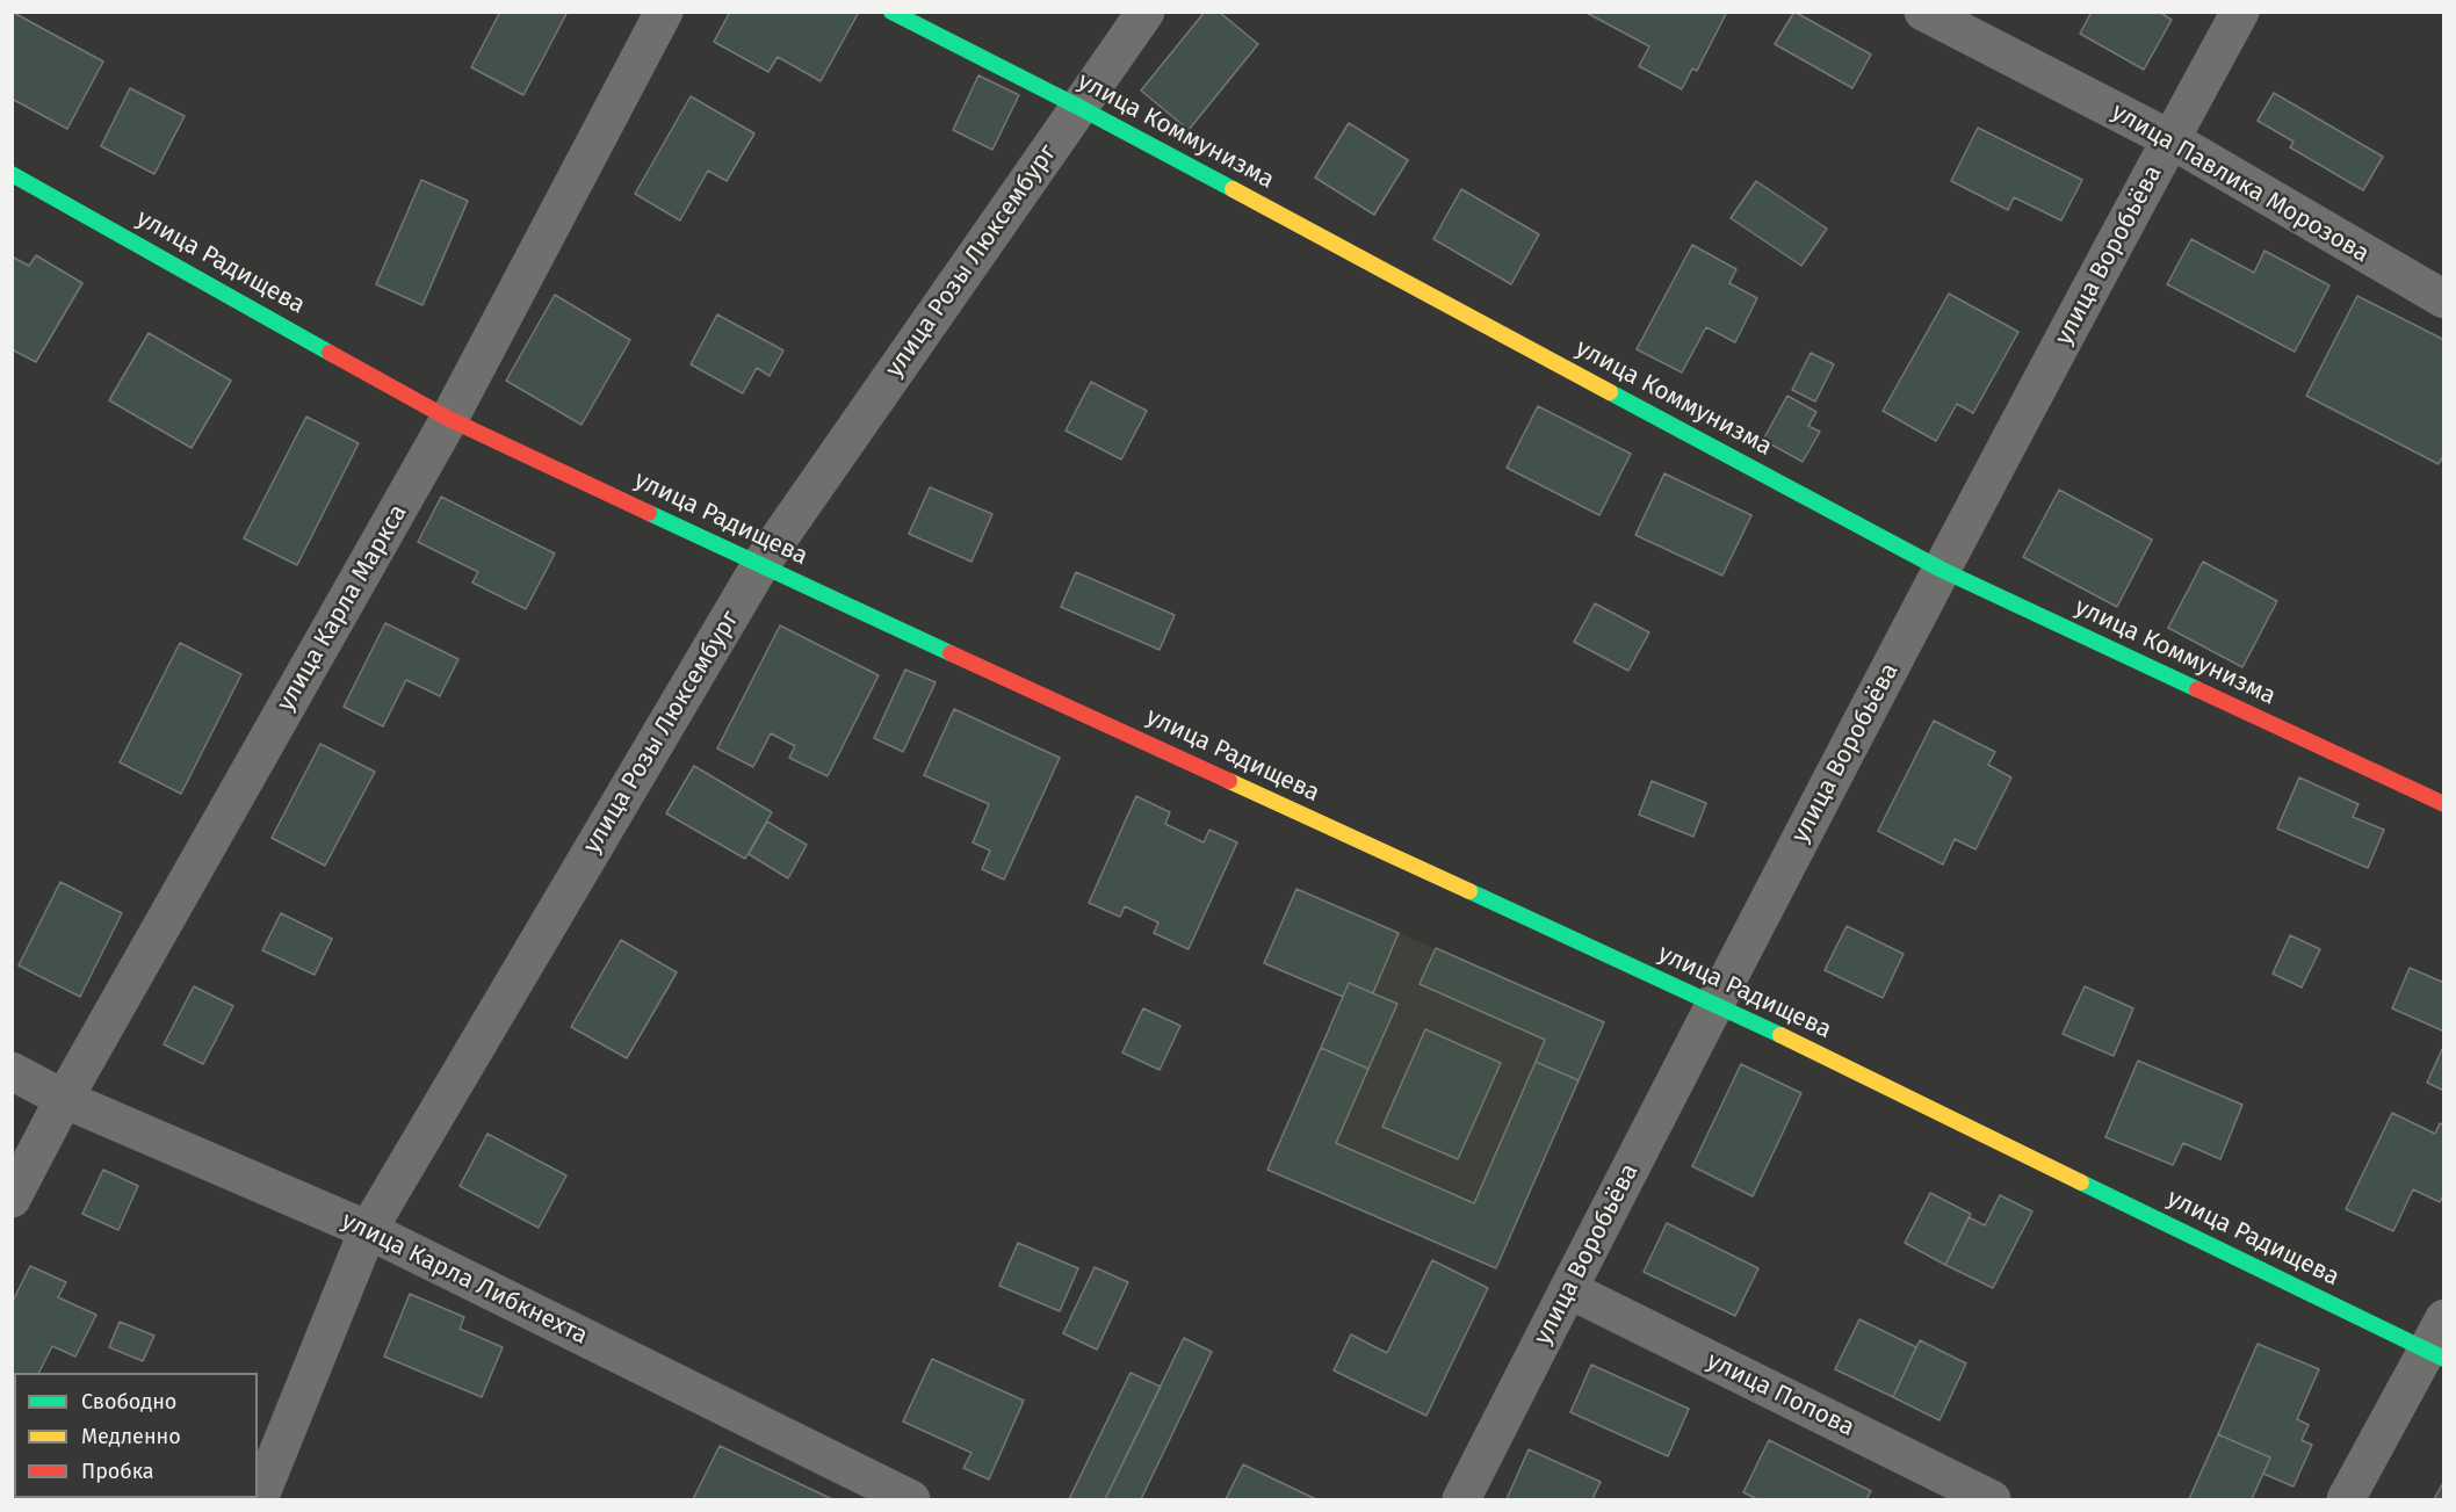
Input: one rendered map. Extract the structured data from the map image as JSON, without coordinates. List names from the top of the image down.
{
  "streets": {
    "street": [
      "улица Коммунизма",
      "улица Павлика Морозова",
      "улица Воробьёва",
      "улица Розы Люксембург",
      "улица Радищева",
      "улица Карла Маркса",
      "улица Карла Либкнехта",
      "улица Попова"
    ]
  },
  "crossings": [
    ["улица Коммунизма", "улица Воробьёва"],
    ["улица Коммунизма", "улица Розы Люксембург"],
    ["улица Павлика Морозова", "улица Воробьёва"],
    ["улица Воробьёва", "улица Радищева"],
    ["улица Воробьёва", "улица Попова"],
    ["улица Розы Люксембург", "улица Радищева"],
    ["улица Розы Люксембург", "улица Карла Либкнехта"],
    ["улица Радищева", "улица Карла Маркса"],
    ["улица Карла Маркса", "улица Карла Либкнехта"]
  ],
  "legend": ["Свободно", "Медленно", "Пробка"]
}
